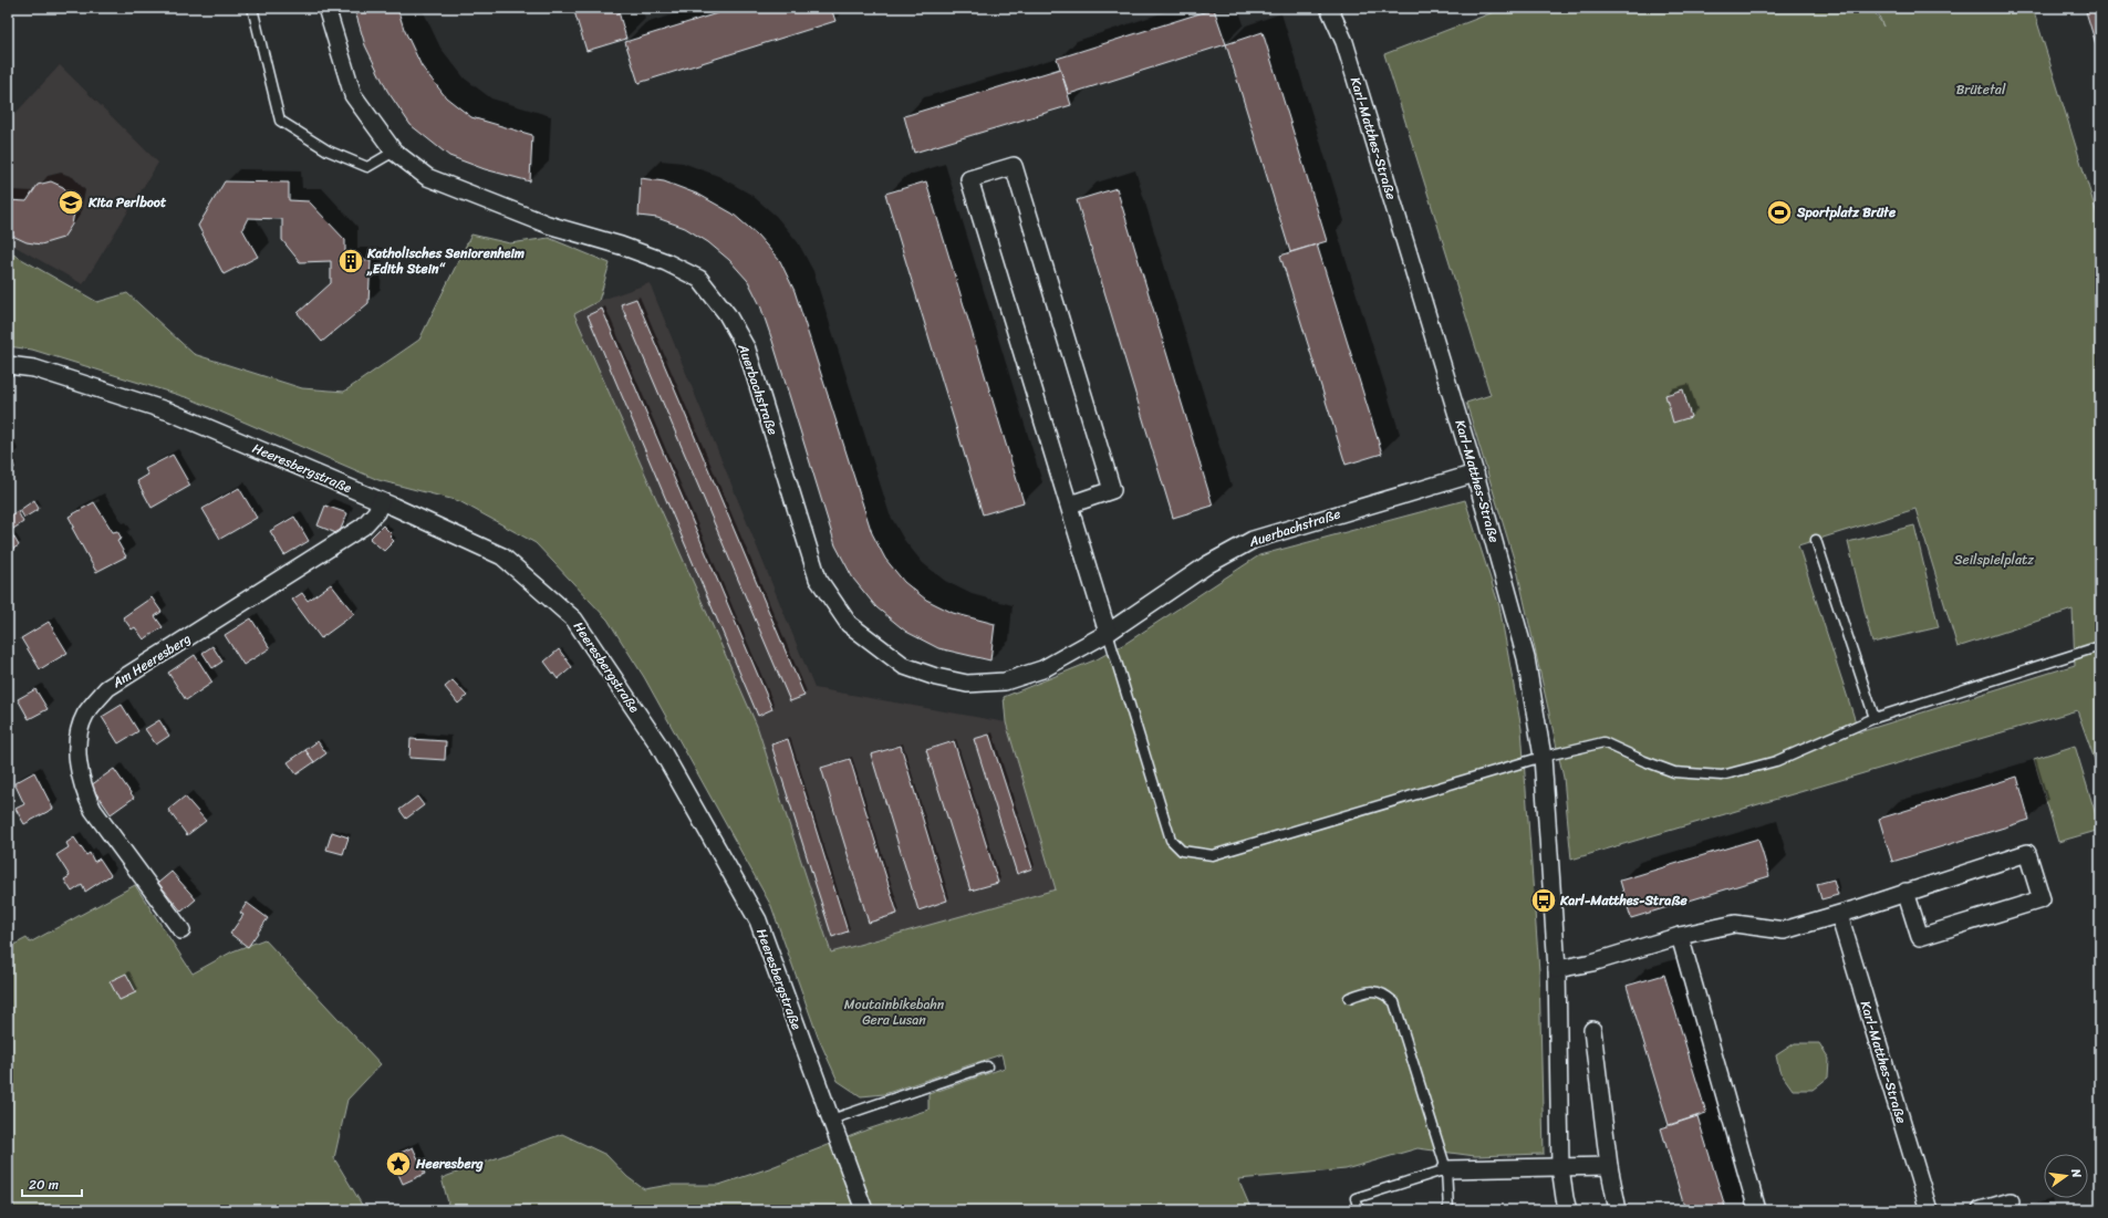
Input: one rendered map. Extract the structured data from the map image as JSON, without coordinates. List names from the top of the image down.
{
  "streets": {
    "street": [
      "Karl-Matthes-Straße",
      "Auerbachstraße",
      "Heeresbergstraße",
      "Am Heeresberg"
    ]
  },
  "crossings": [
    ["Karl-Matthes-Straße", "Auerbachstraße"],
    ["Heeresbergstraße", "Am Heeresberg"]
  ],
  "parks": ["Brütetal", "Seilspielplatz", "Moutainbikebahn Gera Lusan"],
  "places": {
    "school or university": ["Kita Perlboot"],
    "sports": ["Sportplatz Brüte"],
    "building": ["Katholisches Seniorenheim „Edith Stein“"],
    "bus stop": ["Karl-Matthes-Straße"],
    "place": ["Heeresberg"]
  },
  "scale_bar": "20 m",
  "north": "right"
}
